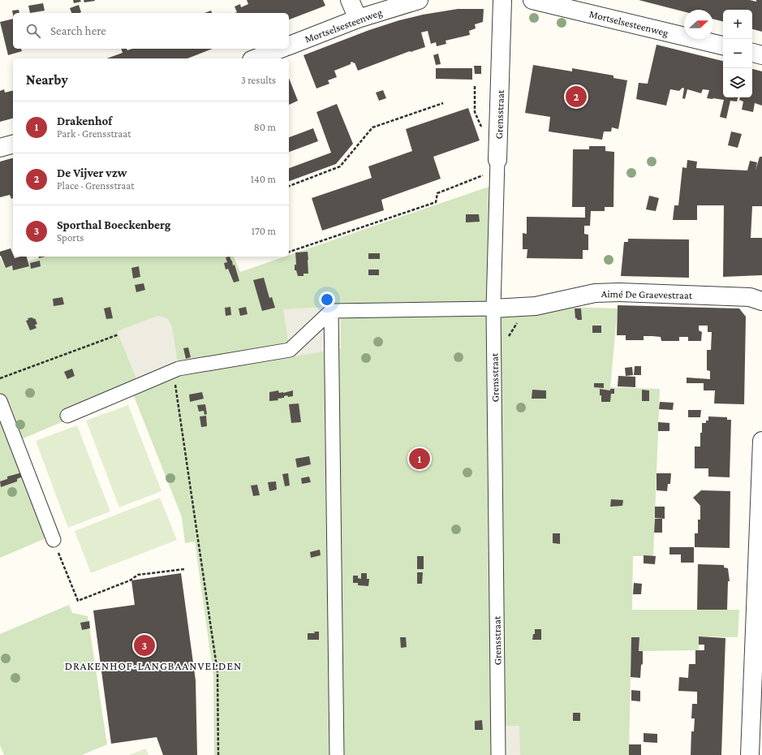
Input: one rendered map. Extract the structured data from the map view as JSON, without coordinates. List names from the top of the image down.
{
  "streets": {
    "street": ["Mortselsesteenweg", "Grensstraat", "Aimé De Graevestraat"]
  },
  "crossings": [
    ["Grensstraat", "Aimé De Graevestraat"]
  ],
  "districts": ["DRAKENHOF-LANGBAANVELDEN"],
  "north": "right",
  "page": {
    "map_buttons": ["+", "−"],
    "search": "Search here",
    "heading": ["Nearby", "3 results"],
    "pins": ["2", "1", "3"],
    "list": [
      {
        "mark": "1",
        "name": "Drakenhof",
        "note": "Park · Grensstraat",
        "value": "80 m"
      },
      {
        "mark": "2",
        "name": "De Vijver vzw",
        "note": "Place · Grensstraat",
        "value": "140 m"
      },
      {
        "mark": "3",
        "name": "Sporthal Boeckenberg",
        "note": "Sports",
        "value": "170 m"
      }
    ]
  }
}
